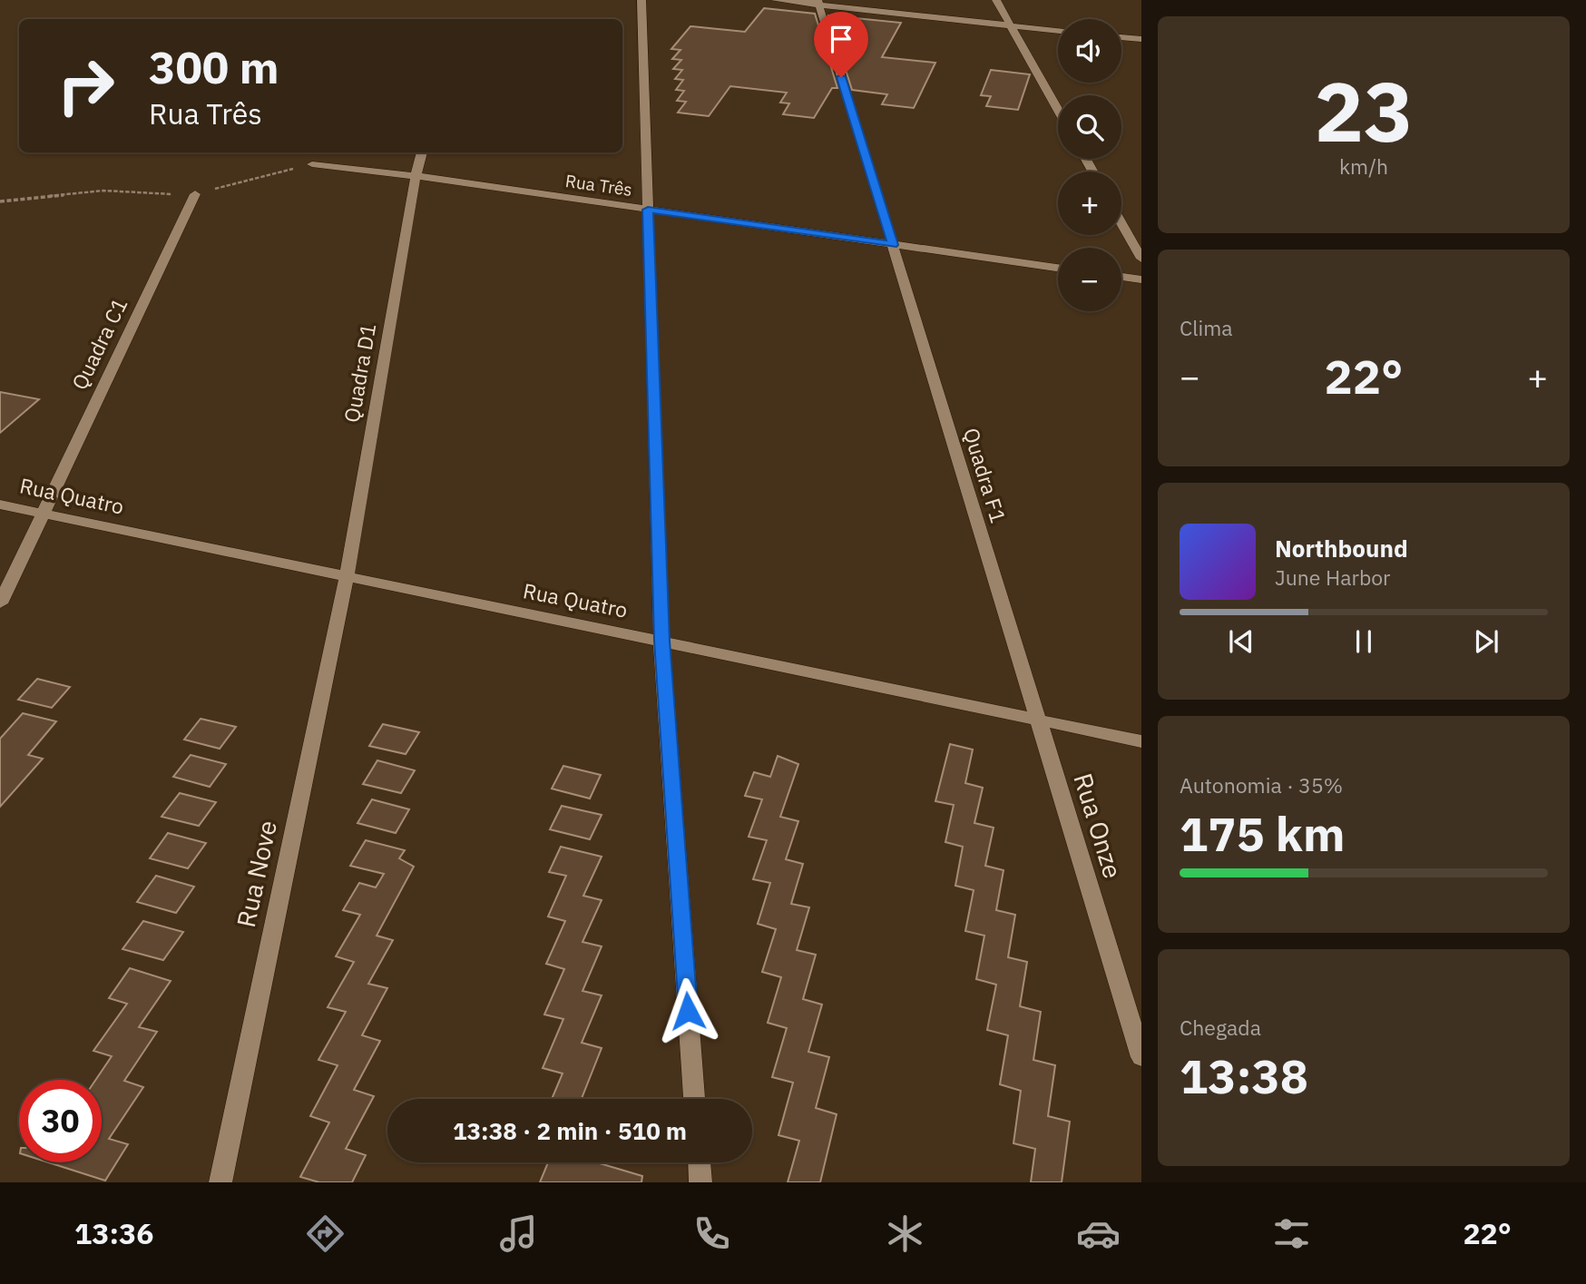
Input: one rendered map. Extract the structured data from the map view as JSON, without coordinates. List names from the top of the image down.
{
  "streets": {
    "street": [
      "Rua Três",
      "Quadra C1",
      "Quadra D1",
      "Quadra F1",
      "Rua Quatro",
      "Rua Onze",
      "Rua Nove"
    ]
  },
  "crossings": [
    ["Rua Três", "Quadra D1"],
    ["Rua Três", "Quadra F1"],
    ["Quadra C1", "Rua Quatro"],
    ["Quadra D1", "Rua Quatro"],
    ["Quadra D1", "Rua Nove"],
    ["Quadra F1", "Rua Quatro"],
    ["Quadra F1", "Rua Onze"],
    ["Rua Quatro", "Rua Onze"],
    ["Rua Quatro", "Rua Nove"]
  ],
  "page": {
    "tile": [
      ["23", "km/h"],
      "Clima",
      ["Autonomia · 35%", "175 km"],
      ["Chegada", "13:38"]
    ],
    "map_buttons": ["+", "−"],
    "turn": ["300 m", "Rua Três"],
    "heat": ["−", "22°", "+"],
    "song": ["Northbound", "June Harbor"],
    "limit": "30",
    "trip": "13:38 · 2 min · 510 m",
    "tabs": ["13:36", "22°"]
  }
}
